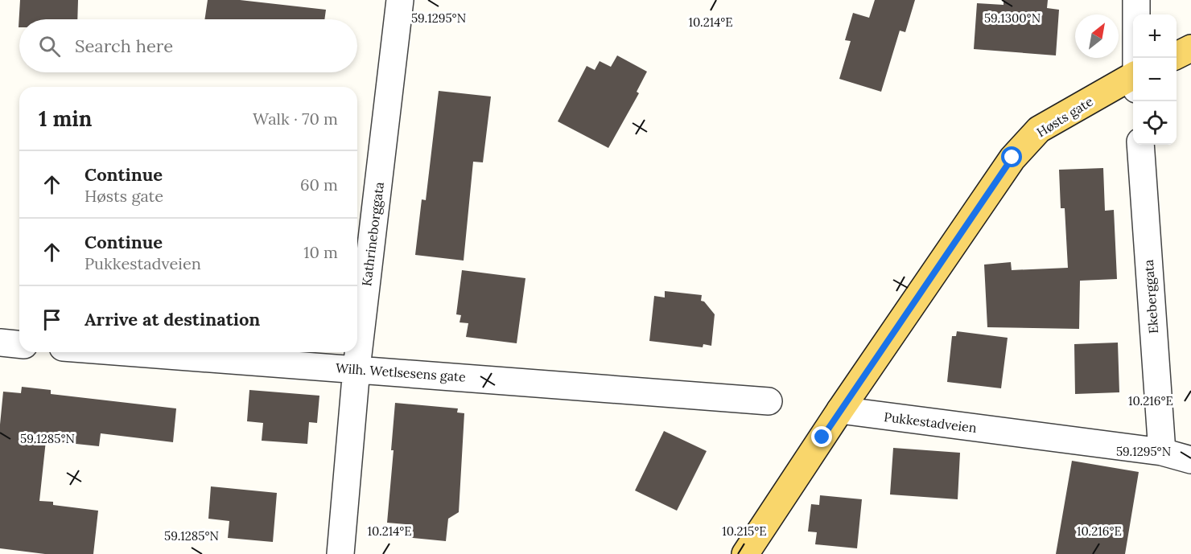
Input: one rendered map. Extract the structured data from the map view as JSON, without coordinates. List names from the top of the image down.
{
  "streets": {
    "main road": ["Høsts gate"],
    "street": [
      "Kathrineborggata",
      "Ekeberggata",
      "Wilh. Wetlsesens gate",
      "Pukkestadveien"
    ]
  },
  "crossings": [
    ["Høsts gate", "Pukkestadveien"],
    ["Kathrineborggata", "Wilh. Wetlsesens gate"],
    ["Ekeberggata", "Pukkestadveien"]
  ],
  "north": "top right",
  "page": {
    "map_buttons": ["+", "−"],
    "search": "Search here",
    "heading": ["1 min", "Walk · 70 m"],
    "list": [
      ["Continue", "Høsts gate", "60 m"],
      ["Continue", "Pukkestadveien", "10 m"],
      "Arrive at destination"
    ]
  },
  "coordinates": [
    "59.1295°N",
    "59.1300°N",
    "10.214°E",
    "10.216°E",
    "59.1285°N",
    "10.215°E"
  ]
}
